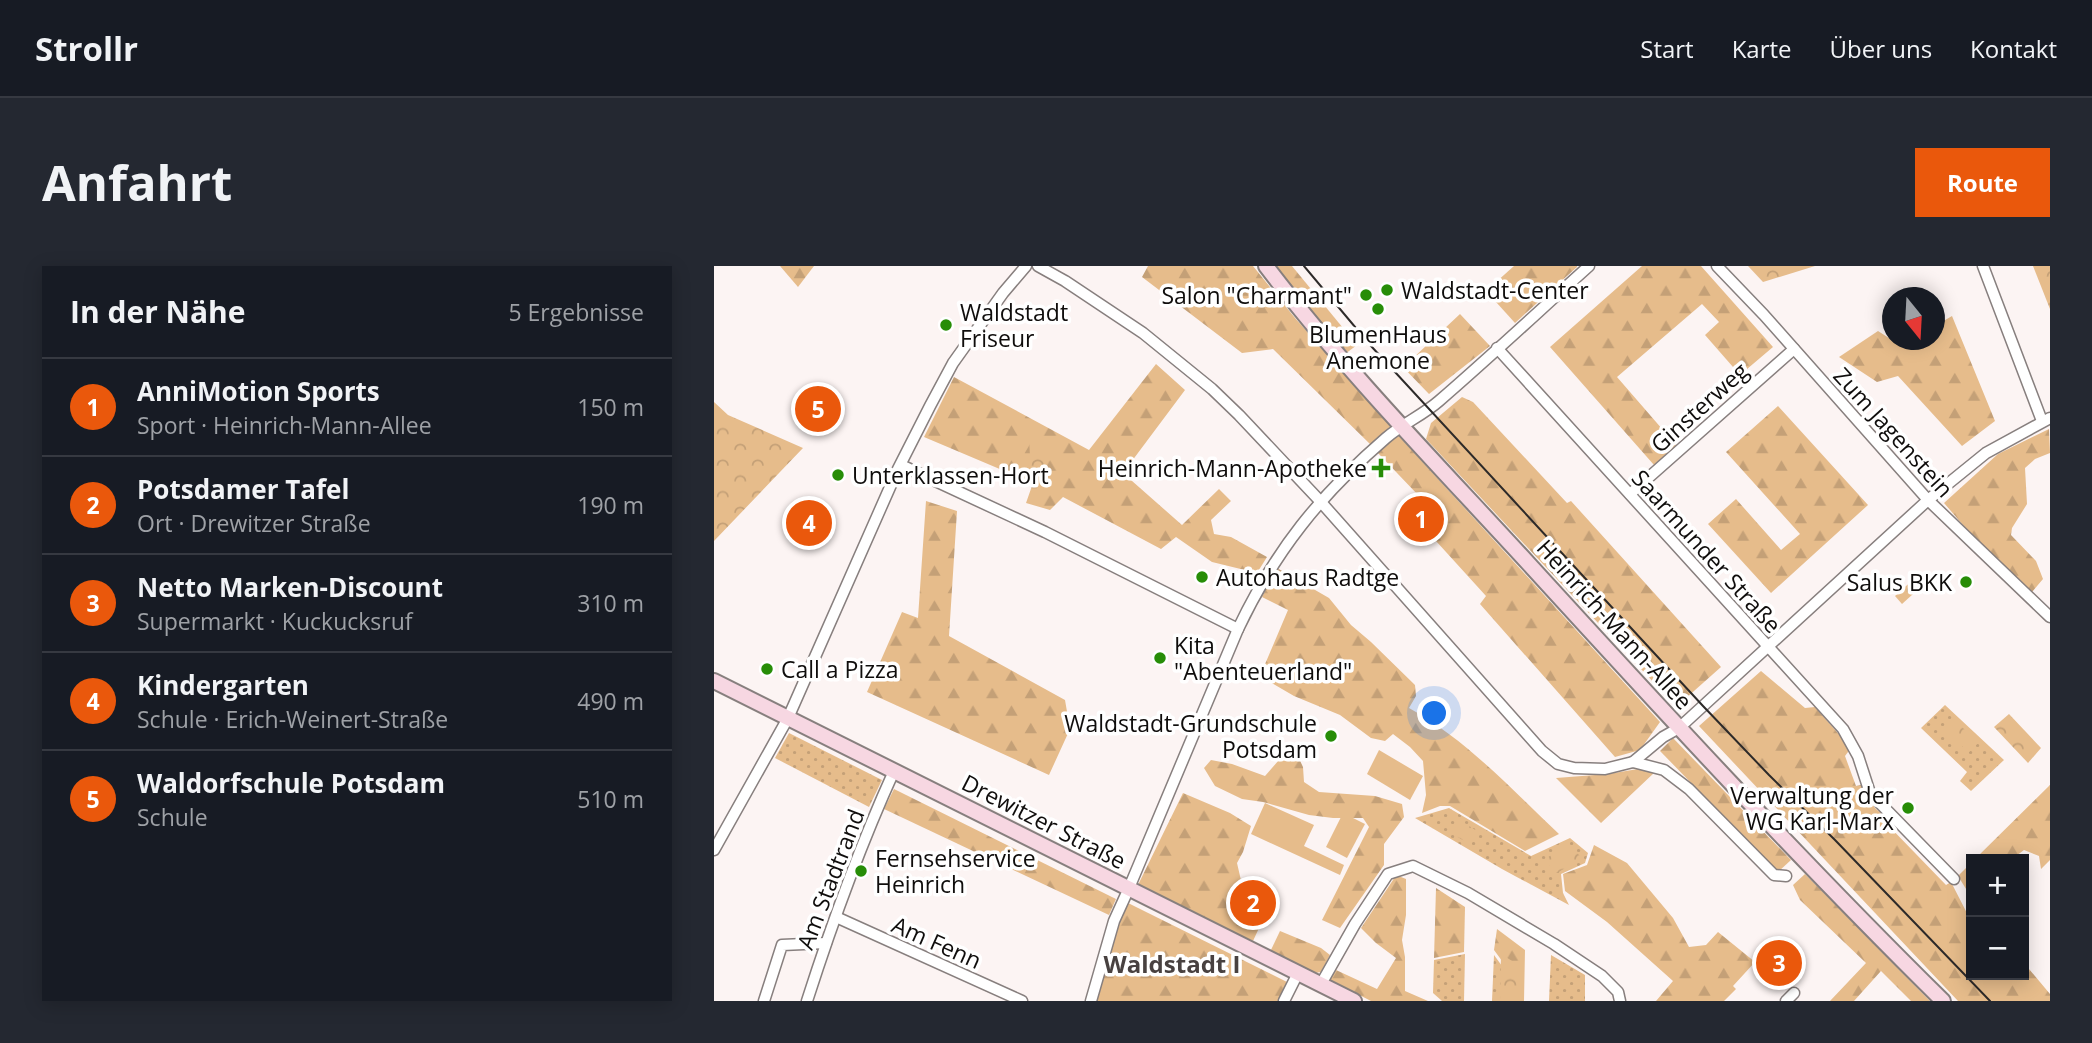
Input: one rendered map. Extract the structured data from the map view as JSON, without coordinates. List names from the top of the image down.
{
  "streets": {
    "main road": ["Heinrich-Mann-Allee", "Drewitzer Straße"],
    "street": [
      "Ginsterweg",
      "Zum Jagenstein",
      "Saarmunder Straße",
      "Am Stadtrand",
      "Am Fenn"
    ]
  },
  "crossings": [
    ["Ginsterweg", "Zum Jagenstein"],
    ["Ginsterweg", "Saarmunder Straße"],
    ["Drewitzer Straße", "Am Stadtrand"],
    ["Am Stadtrand", "Am Fenn"]
  ],
  "districts": ["Waldstadt I"],
  "places": {
    "other": [
      "Waldstadt-Center",
      "Salon \"Charmant\"",
      "BlumenHaus Anemone",
      "Waldstadt Friseur",
      "Unterklassen-Hort",
      "Autohaus Radtge",
      "Salus BKK",
      "Kita \"Abenteuerland\"",
      "Call a Pizza",
      "Waldstadt-Grundschule Potsdam",
      "Verwaltung der WG Karl-Marx",
      "Fernsehservice Heinrich"
    ],
    "health": ["Heinrich-Mann-Apotheke"]
  },
  "north": "bottom",
  "page": {
    "header": "Strollr",
    "nav": [
      "Start",
      "Karte",
      "Über uns",
      "Kontakt"
    ],
    "buttons": "Route",
    "title": "Anfahrt",
    "heading": ["In der Nähe", "5 Ergebnisse"],
    "list": [
      {
        "mark": "1",
        "name": "AnniMotion Sports",
        "note": "Sport · Heinrich-Mann-Allee",
        "value": "150 m"
      },
      {
        "mark": "2",
        "name": "Potsdamer Tafel",
        "note": "Ort · Drewitzer Straße",
        "value": "190 m"
      },
      {
        "mark": "3",
        "name": "Netto Marken-Discount",
        "note": "Supermarkt · Kuckucksruf",
        "value": "310 m"
      },
      {
        "mark": "4",
        "name": "Kindergarten",
        "note": "Schule · Erich-Weinert-Straße",
        "value": "490 m"
      },
      {
        "mark": "5",
        "name": "Waldorfschule Potsdam",
        "note": "Schule",
        "value": "510 m"
      }
    ],
    "pins": [
      "5",
      "1",
      "4",
      "2",
      "3"
    ],
    "map_buttons": ["+", "−"]
  }
}
